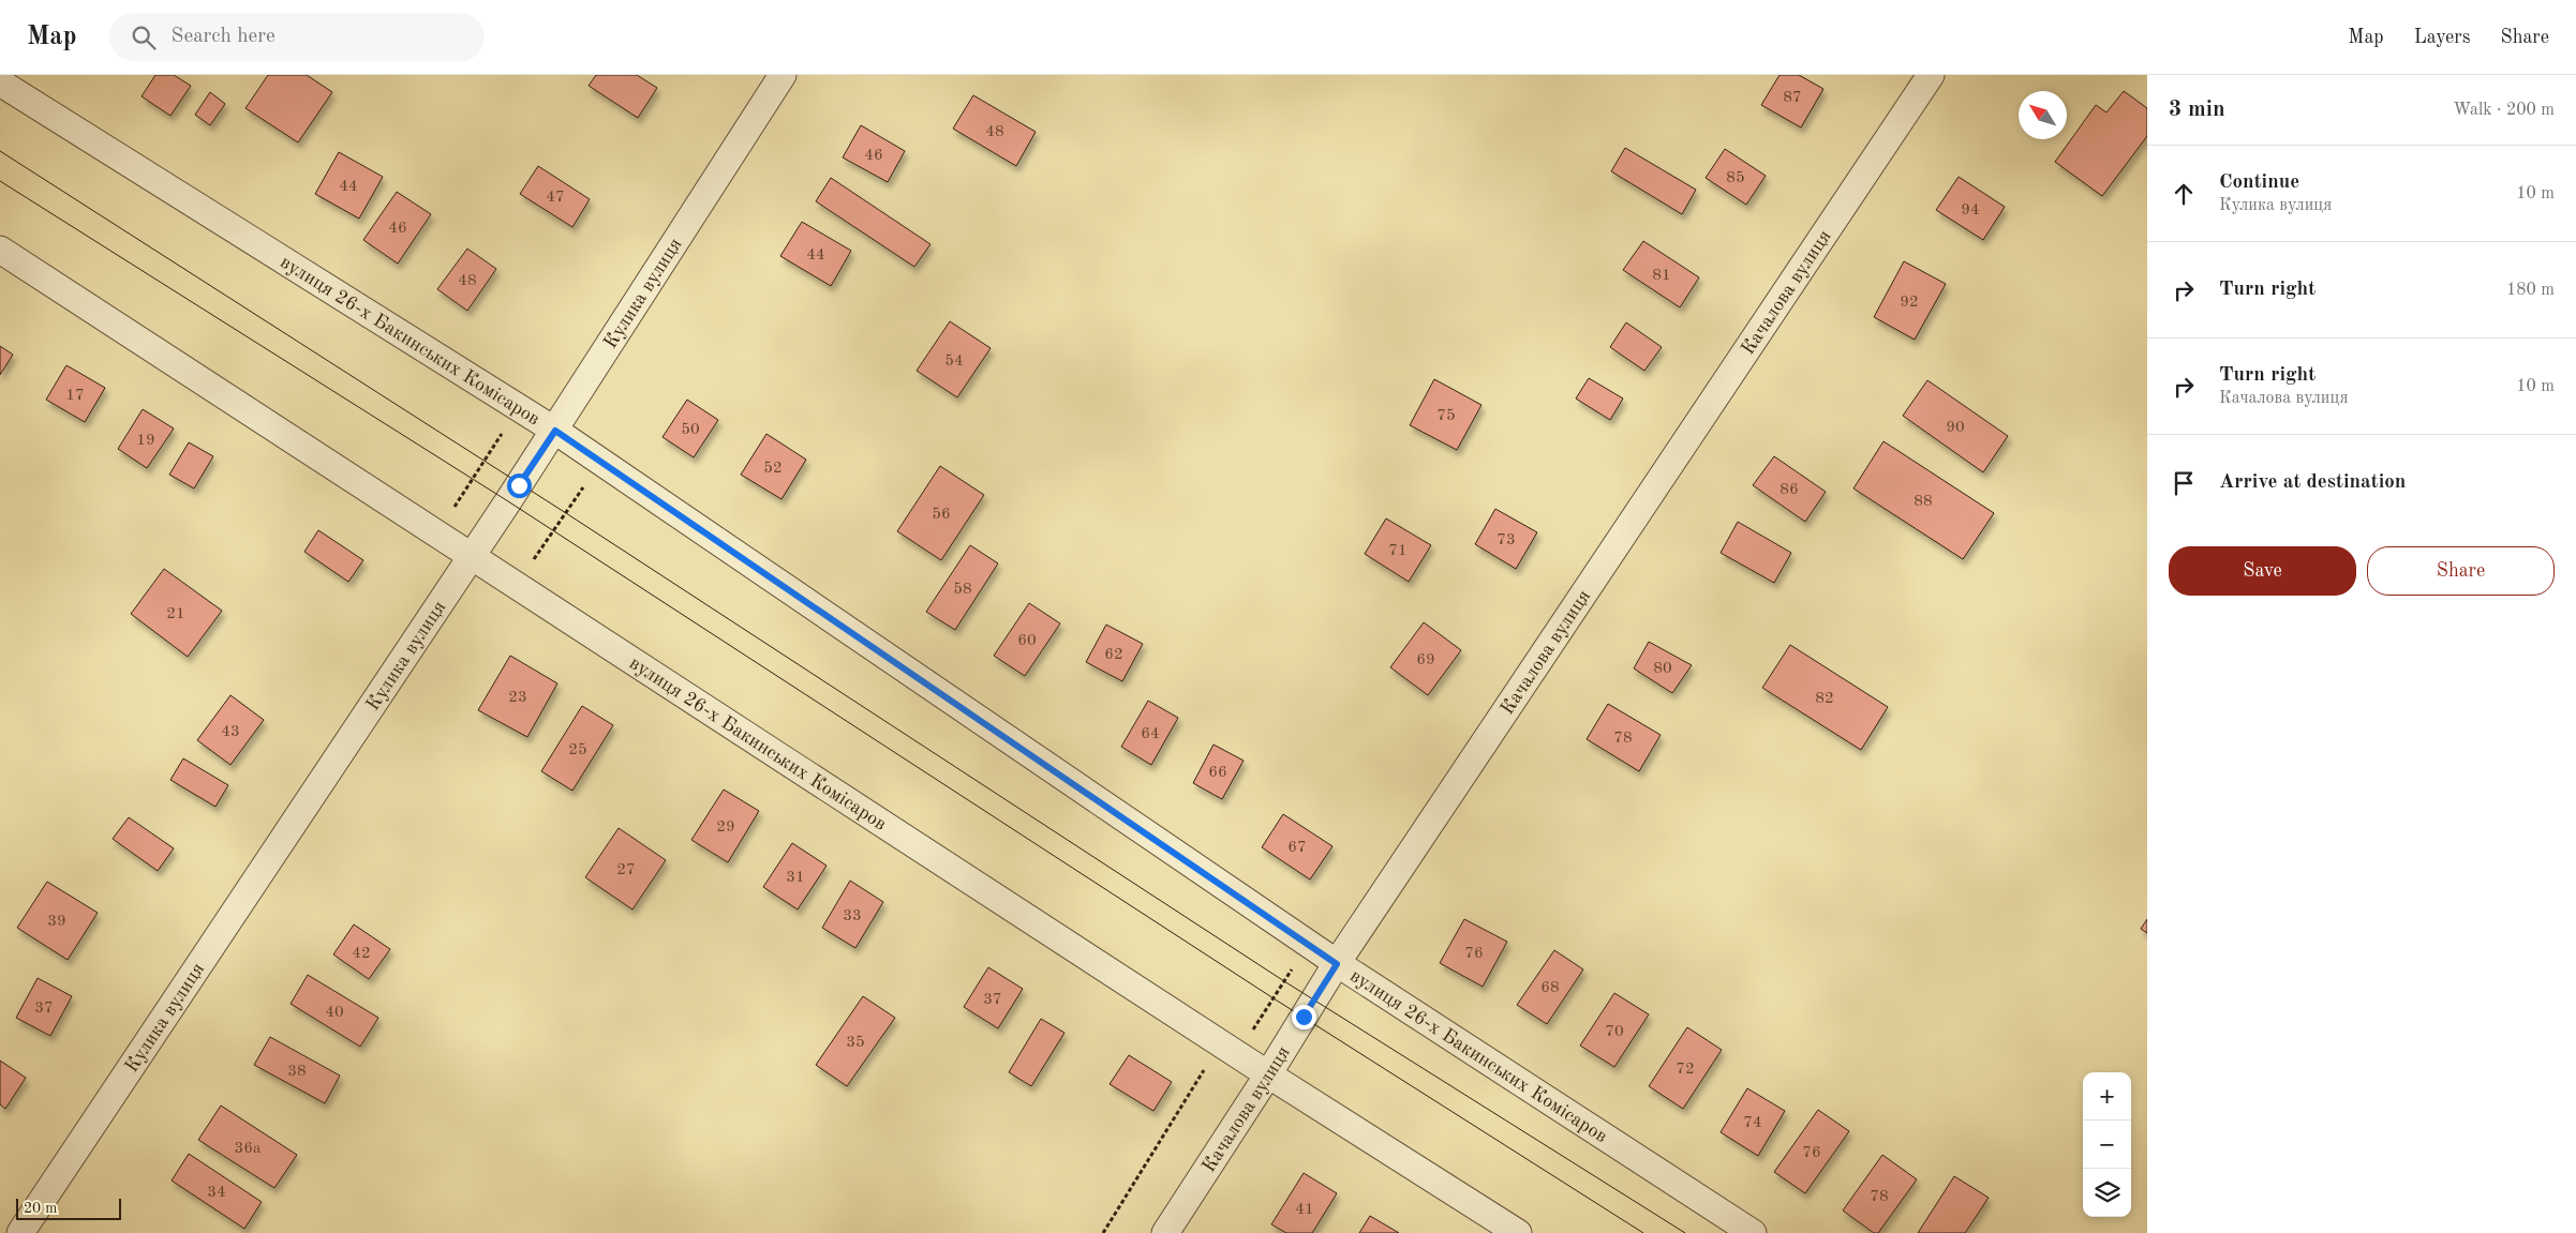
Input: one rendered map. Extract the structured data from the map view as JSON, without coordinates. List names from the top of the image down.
{
  "streets": {
    "street": ["Качалова вулиця", "Кулика вулиця", "вулиця 26-х Бакинських Комісаров"]
  },
  "crossings": [
    ["Качалова вулиця", "вулиця 26-х Бакинських Комісаров"],
    ["Кулика вулиця", "вулиця 26-х Бакинських Комісаров"]
  ],
  "house_numbers": [
    "87",
    "48",
    "46",
    "85",
    "44",
    "47",
    "94",
    "46",
    "44",
    "81",
    "48",
    "92",
    "54",
    "17",
    "75",
    "90",
    "50",
    "19",
    "52",
    "86",
    "88",
    "56",
    "73",
    "71",
    "58",
    "21",
    "60",
    "62",
    "69",
    "80",
    "23",
    "82",
    "43",
    "64",
    "78",
    "25",
    "66",
    "29",
    "67",
    "27",
    "31",
    "33",
    "39",
    "42",
    "76",
    "68",
    "37",
    "37",
    "40",
    "70",
    "35",
    "72",
    "38",
    "74",
    "36а",
    "76",
    "34",
    "78",
    "41"
  ],
  "scale_bar": "20 m",
  "north": "top left",
  "page": {
    "header": "Map",
    "search": "Search here",
    "nav": ["Map", "Layers", "Share"],
    "heading": ["3 min", "Walk · 200 m"],
    "list": [
      ["Continue", "Кулика вулиця", "10 m"],
      ["Turn right", "180 m"],
      ["Turn right", "Качалова вулиця", "10 m"],
      "Arrive at destination"
    ],
    "buttons": ["Save", "Share"],
    "map_buttons": ["+", "−"],
    "scale": "20 m"
  }
}
